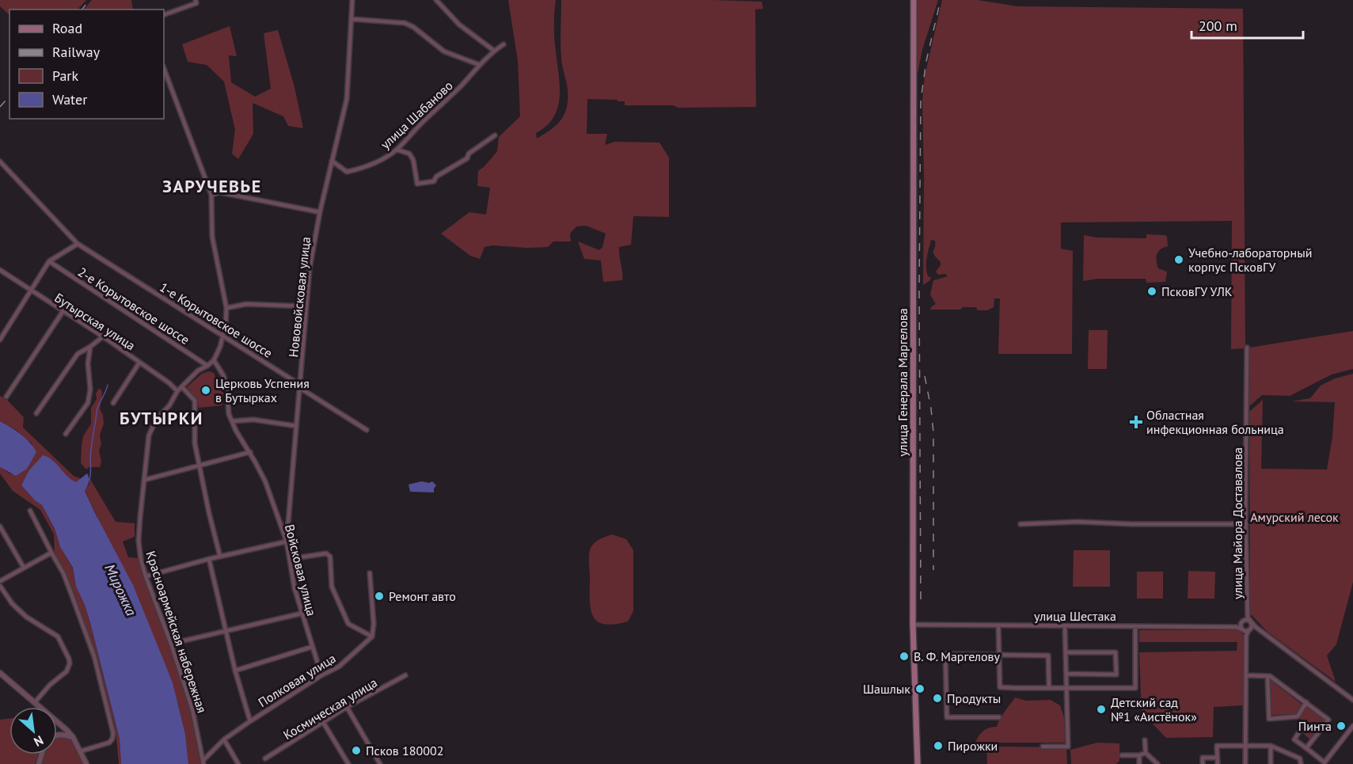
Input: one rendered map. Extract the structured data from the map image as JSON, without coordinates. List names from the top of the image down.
{
  "streets": {
    "main road": ["улица Генерала Маргелова"],
    "street": [
      "улица Шабаново",
      "Нововойсковая улица",
      "2-е Корытовское шоссе",
      "1-е Корытовское шоссе",
      "Бутырская улица",
      "улица Майора Доставалова",
      "Войсковая улица",
      "улица Шестака",
      "Красноармейская набережная",
      "Полковая улица",
      "Космическая улица"
    ]
  },
  "crossings": [
    ["улица Шабаново", "Нововойсковая улица"],
    ["Нововойсковая улица", "1-е Корытовское шоссе"],
    ["Нововойсковая улица", "Войсковая улица"],
    ["2-е Корытовское шоссе", "Красноармейская набережная"],
    ["Бутырская улица", "Красноармейская набережная"],
    ["улица Генерала Маргелова", "улица Шестака"],
    ["улица Майора Доставалова", "улица Шестака"],
    ["Войсковая улица", "Красноармейская набережная"],
    ["Войсковая улица", "Полковая улица"],
    ["Красноармейская набережная", "Полковая улица"]
  ],
  "districts": ["ЗАРУЧЕВЬЕ", "БУТЫРКИ"],
  "water": ["Мирожка"],
  "parks": ["Амурский лесок"],
  "places": {
    "other": [
      "Учебно-лабораторный корпус ПсковГУ",
      "ПсковГУ УЛК",
      "Церковь Успения в Бутырках",
      "Ремонт авто",
      "В. Ф. Маргелову",
      "Шашлык",
      "Продукты",
      "Детский сад №1 «Аистёнок»",
      "Пинта",
      "Пирожки",
      "Псков 180002"
    ],
    "health": ["Областная инфекционная больница"]
  },
  "legend": [
    "Road",
    "Railway",
    "Park",
    "Water"
  ],
  "scale_bar": "200 m",
  "north": "bottom right"
}
